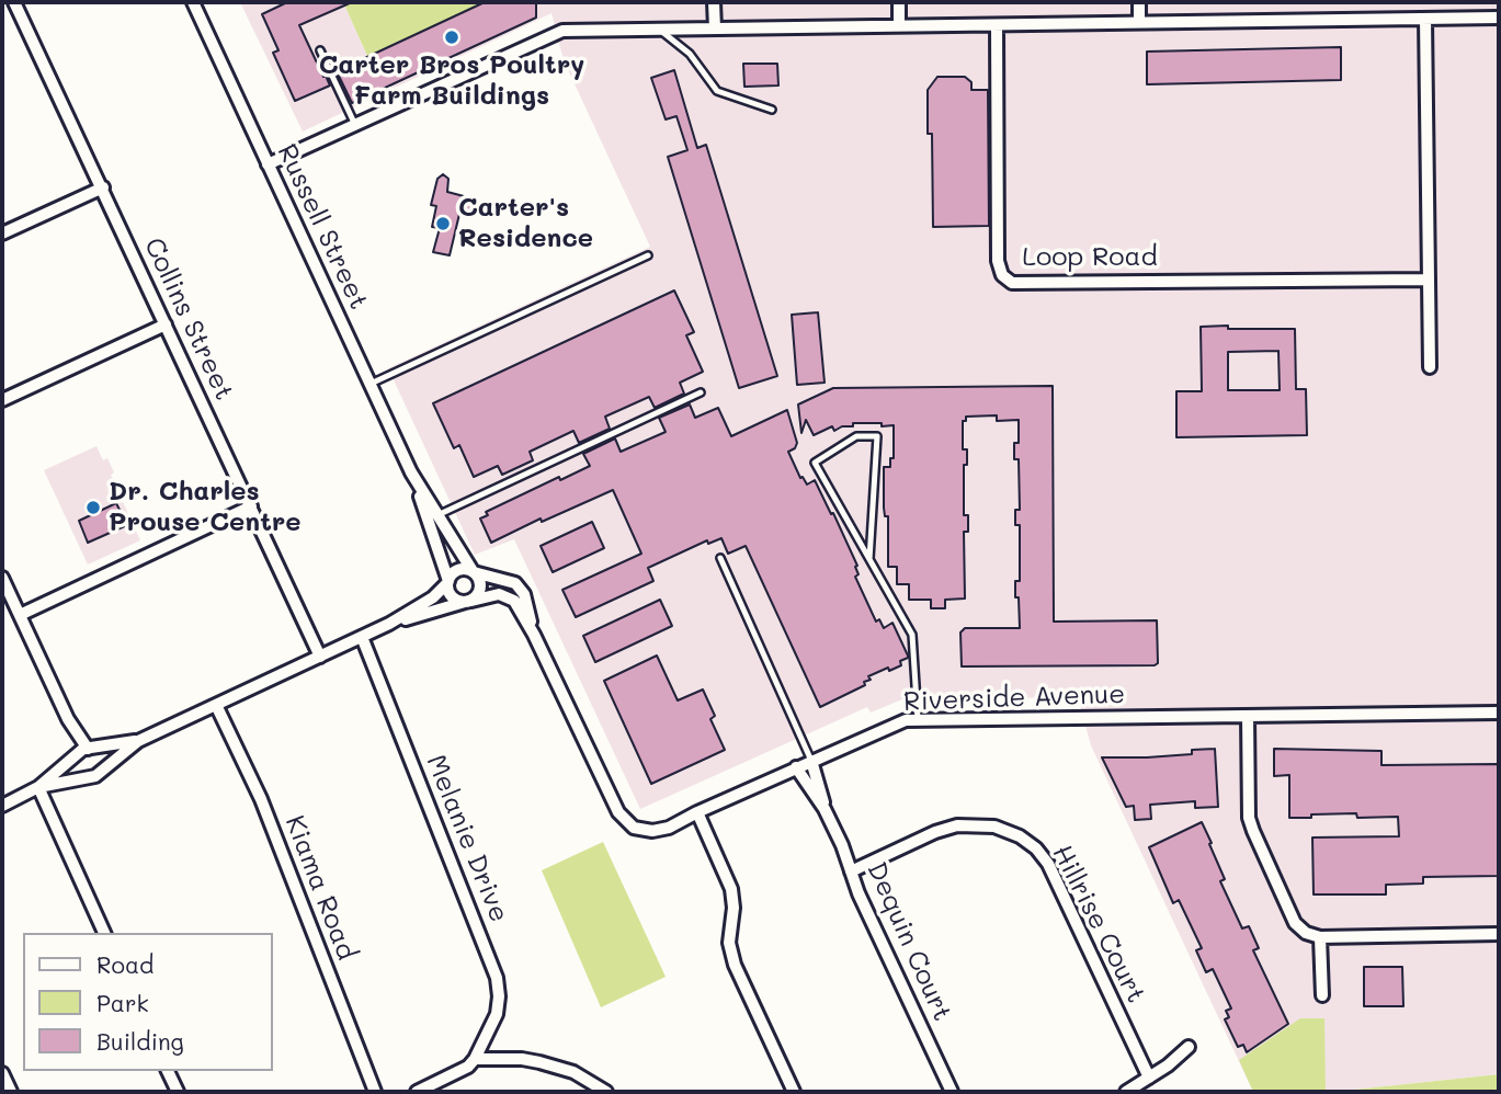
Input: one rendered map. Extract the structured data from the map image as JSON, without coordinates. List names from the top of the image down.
{
  "streets": {
    "street": [
      "Russell Street",
      "Loop Road",
      "Collins Street",
      "Riverside Avenue",
      "Melanie Drive",
      "Kiama Road",
      "Hillrise Court",
      "Dequin Court"
    ]
  },
  "crossings": [
    ["Russell Street", "Riverside Avenue"],
    ["Riverside Avenue", "Dequin Court"],
    ["Hillrise Court", "Dequin Court"]
  ],
  "places": ["Carter Bros Poultry Farm Buildings", "Carter's Residence", "Dr. Charles Prouse Centre"],
  "legend": ["Road", "Park", "Building"]
}
